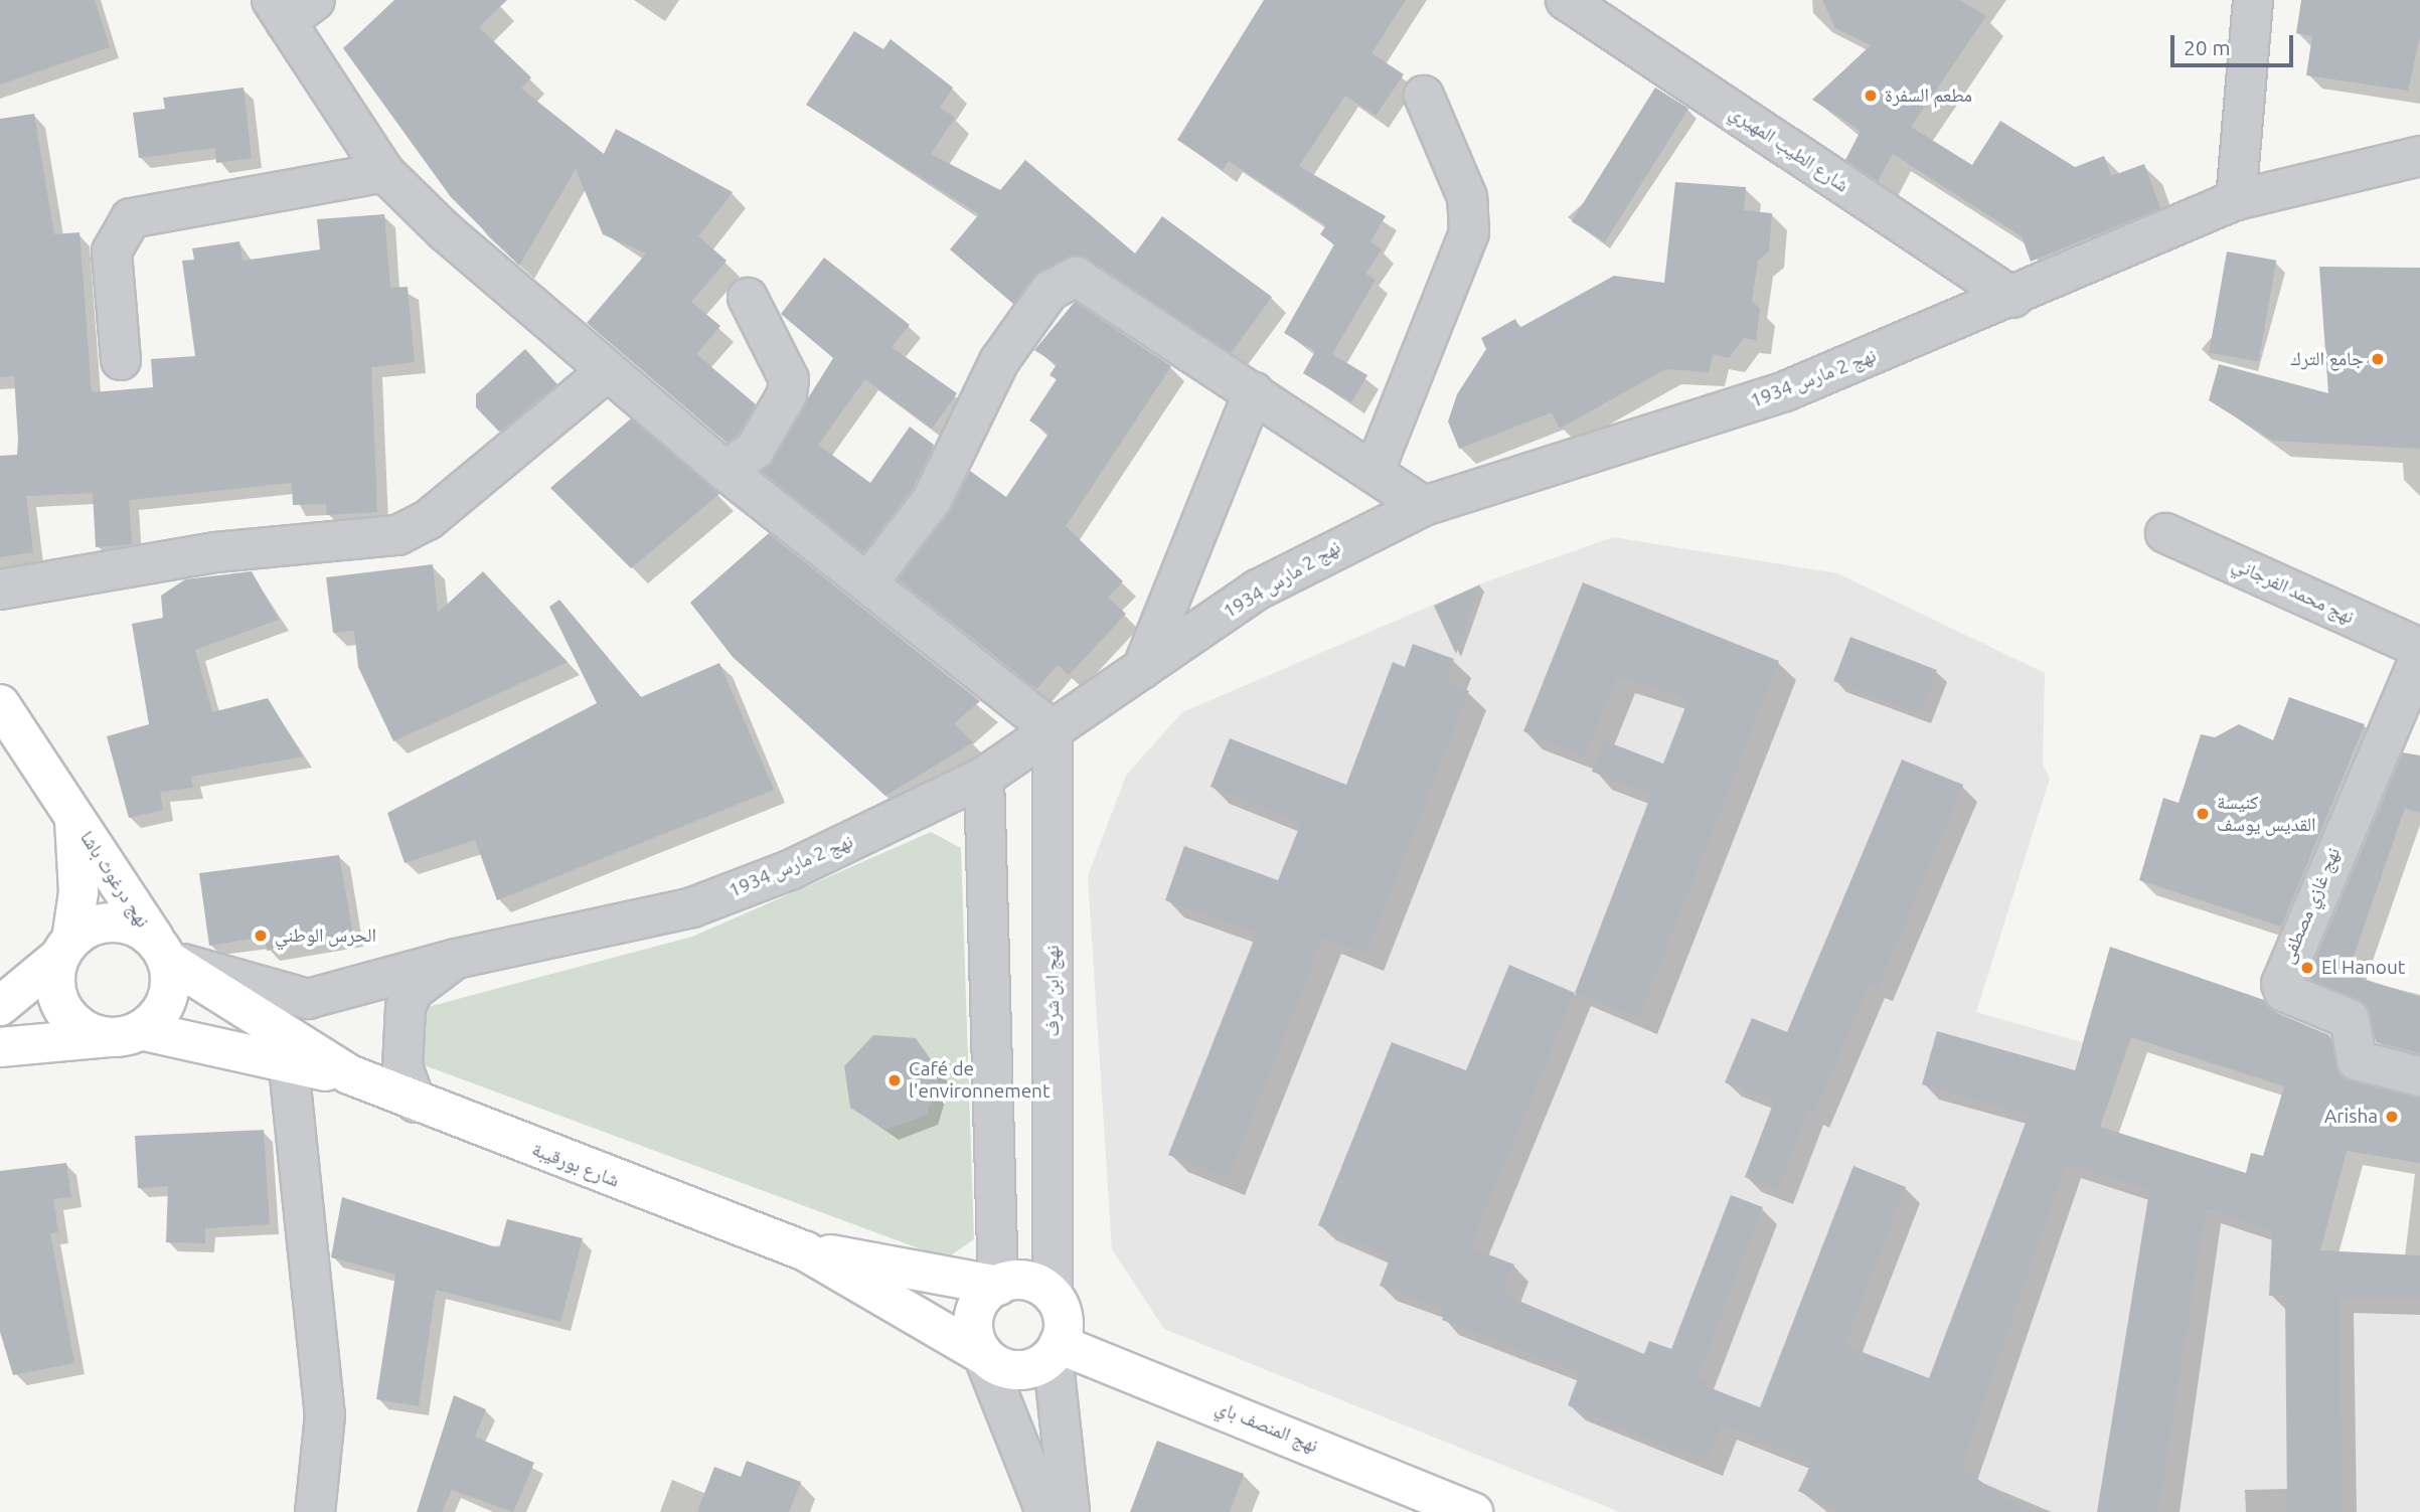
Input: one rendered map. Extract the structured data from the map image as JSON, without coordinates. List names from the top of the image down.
{
  "streets": {
    "main road": ["نهج درغوث باشا", "شارع بورقيبة", "نهج المنصف باي"],
    "street": [
      "شارع الطيب المهيري",
      "نهج 2 مارس 1934",
      "نهج محمد الفرجاني",
      "نهج غازي مصطفى",
      "نهج ابن شرف"
    ]
  },
  "crossings": [
    ["شارع الطيب المهيري", "نهج 2 مارس 1934"],
    ["نهج 2 مارس 1934", "نهج درغوث باشا"],
    ["نهج 2 مارس 1934", "نهج ابن شرف"],
    ["نهج 2 مارس 1934", "شارع بورقيبة"],
    ["نهج درغوث باشا", "شارع بورقيبة"],
    ["نهج ابن شرف", "شارع بورقيبة"],
    ["نهج ابن شرف", "نهج المنصف باي"],
    ["شارع بورقيبة", "نهج المنصف باي"]
  ],
  "places": [
    "مطعم السفرة",
    "جامع الترك",
    "كنيسة القديس يوسف",
    "الحرس الوطني",
    "El Hanout",
    "Café de l'environnement",
    "Arisha"
  ],
  "scale_bar": "20 m"
}
